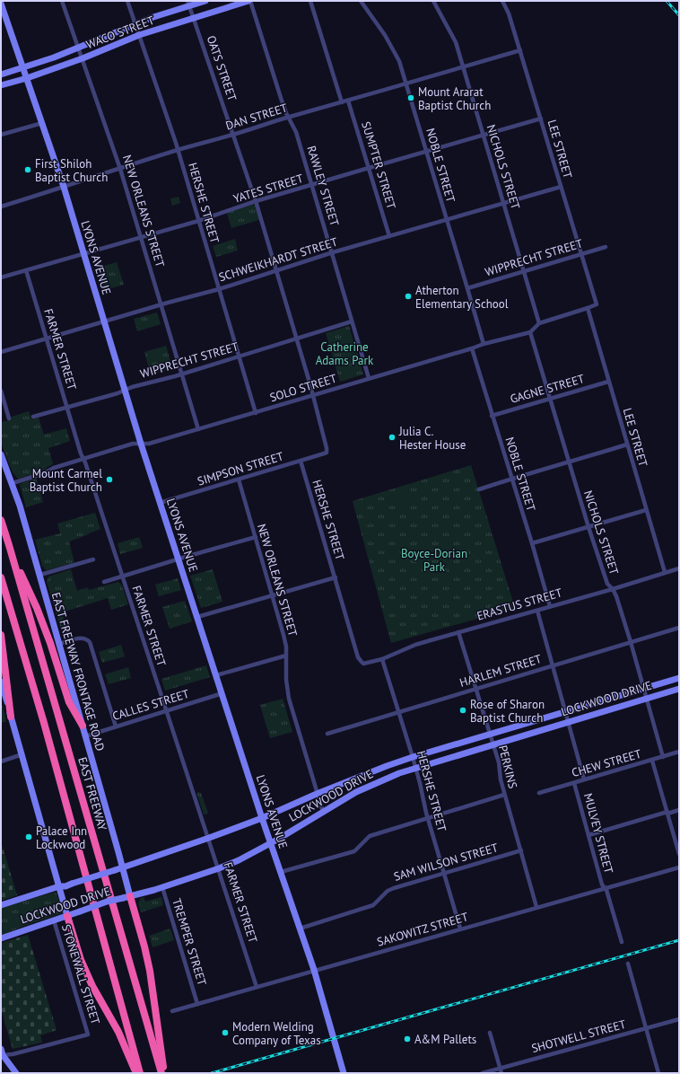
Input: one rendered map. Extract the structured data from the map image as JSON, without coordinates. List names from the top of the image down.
{
  "streets": {
    "highway": ["EAST FREEWAY"],
    "main road": [
      "WACO STREET",
      "LYONS AVENUE",
      "EAST FREEWAY FRONTAGE ROAD",
      "LOCKWOOD DRIVE"
    ],
    "street": [
      "OATS STREET",
      "DAN STREET",
      "LEE STREET",
      "SUMPTER STREET",
      "NOBLE STREET",
      "NICHOLS STREET",
      "RAWLEY STREET",
      "YATES STREET",
      "HERSHE STREET",
      "NEW ORLEANS STREET",
      "WIPPRECHT STREET",
      "SCHWEIKHARDT STREET",
      "FARMER STREET",
      "SOLO STREET",
      "GAGNE STREET",
      "SIMPSON STREET",
      "ERASTUS STREET",
      "HARLEM STREET",
      "CALLES STREET",
      "CHEW STREET",
      "PERKINS",
      "MULVEY STREET",
      "SAM WILSON STREET",
      "SAKOWITZ STREET",
      "TREMPER STREET",
      "STONEWALL STREET",
      "SHOTWELL STREET"
    ]
  },
  "crossings": [
    ["WACO STREET", "OATS STREET"],
    ["WACO STREET", "RAWLEY STREET"],
    ["WACO STREET", "HERSHE STREET"],
    ["WACO STREET", "NEW ORLEANS STREET"],
    ["WACO STREET", "LYONS AVENUE"],
    ["OATS STREET", "DAN STREET"],
    ["OATS STREET", "YATES STREET"],
    ["OATS STREET", "WIPPRECHT STREET"],
    ["OATS STREET", "SCHWEIKHARDT STREET"],
    ["OATS STREET", "SOLO STREET"],
    ["OATS STREET", "SIMPSON STREET"],
    ["DAN STREET", "LEE STREET"],
    ["DAN STREET", "SUMPTER STREET"],
    ["DAN STREET", "NOBLE STREET"],
    ["DAN STREET", "NICHOLS STREET"],
    ["DAN STREET", "RAWLEY STREET"],
    ["DAN STREET", "HERSHE STREET"],
    ["DAN STREET", "NEW ORLEANS STREET"],
    ["DAN STREET", "LYONS AVENUE"],
    ["LEE STREET", "YATES STREET"],
    ["LEE STREET", "WIPPRECHT STREET"],
    ["LEE STREET", "SCHWEIKHARDT STREET"],
    ["LEE STREET", "GAGNE STREET"],
    ["LEE STREET", "ERASTUS STREET"],
    ["SUMPTER STREET", "YATES STREET"],
    ["SUMPTER STREET", "SCHWEIKHARDT STREET"],
    ["NOBLE STREET", "YATES STREET"],
    ["NOBLE STREET", "WIPPRECHT STREET"],
    ["NOBLE STREET", "SCHWEIKHARDT STREET"],
    ["NOBLE STREET", "SOLO STREET"],
    ["NOBLE STREET", "GAGNE STREET"],
    ["NOBLE STREET", "ERASTUS STREET"],
    ["NICHOLS STREET", "YATES STREET"],
    ["NICHOLS STREET", "WIPPRECHT STREET"],
    ["NICHOLS STREET", "SCHWEIKHARDT STREET"],
    ["NICHOLS STREET", "SOLO STREET"],
    ["NICHOLS STREET", "GAGNE STREET"],
    ["NICHOLS STREET", "ERASTUS STREET"],
    ["NICHOLS STREET", "HARLEM STREET"],
    ["NICHOLS STREET", "LOCKWOOD DRIVE"],
    ["NICHOLS STREET", "CHEW STREET"],
    ["RAWLEY STREET", "YATES STREET"],
    ["RAWLEY STREET", "WIPPRECHT STREET"],
    ["RAWLEY STREET", "SCHWEIKHARDT STREET"],
    ["RAWLEY STREET", "SOLO STREET"],
    ["YATES STREET", "HERSHE STREET"],
    ["YATES STREET", "NEW ORLEANS STREET"],
    ["YATES STREET", "LYONS AVENUE"],
    ["YATES STREET", "FARMER STREET"],
    ["HERSHE STREET", "WIPPRECHT STREET"],
    ["HERSHE STREET", "SCHWEIKHARDT STREET"],
    ["HERSHE STREET", "SOLO STREET"],
    ["HERSHE STREET", "SIMPSON STREET"],
    ["HERSHE STREET", "ERASTUS STREET"],
    ["HERSHE STREET", "HARLEM STREET"],
    ["HERSHE STREET", "LOCKWOOD DRIVE"],
    ["HERSHE STREET", "SAM WILSON STREET"],
    ["HERSHE STREET", "SAKOWITZ STREET"],
    ["NEW ORLEANS STREET", "WIPPRECHT STREET"],
    ["NEW ORLEANS STREET", "SCHWEIKHARDT STREET"],
    ["NEW ORLEANS STREET", "SOLO STREET"],
    ["NEW ORLEANS STREET", "SIMPSON STREET"],
    ["NEW ORLEANS STREET", "LOCKWOOD DRIVE"],
    ["LYONS AVENUE", "WIPPRECHT STREET"],
    ["LYONS AVENUE", "SCHWEIKHARDT STREET"],
    ["LYONS AVENUE", "SOLO STREET"],
    ["LYONS AVENUE", "SIMPSON STREET"],
    ["LYONS AVENUE", "LOCKWOOD DRIVE"],
    ["LYONS AVENUE", "CALLES STREET"],
    ["LYONS AVENUE", "SAM WILSON STREET"],
    ["LYONS AVENUE", "SAKOWITZ STREET"],
    ["WIPPRECHT STREET", "FARMER STREET"],
    ["SCHWEIKHARDT STREET", "FARMER STREET"],
    ["FARMER STREET", "SOLO STREET"],
    ["FARMER STREET", "LOCKWOOD DRIVE"],
    ["FARMER STREET", "CALLES STREET"],
    ["FARMER STREET", "SAKOWITZ STREET"],
    ["SOLO STREET", "EAST FREEWAY FRONTAGE ROAD"],
    ["ERASTUS STREET", "PERKINS"],
    ["ERASTUS STREET", "MULVEY STREET"],
    ["HARLEM STREET", "PERKINS"],
    ["HARLEM STREET", "MULVEY STREET"],
    ["EAST FREEWAY FRONTAGE ROAD", "LOCKWOOD DRIVE"],
    ["EAST FREEWAY FRONTAGE ROAD", "CALLES STREET"],
    ["LOCKWOOD DRIVE", "PERKINS"],
    ["LOCKWOOD DRIVE", "MULVEY STREET"],
    ["LOCKWOOD DRIVE", "TREMPER STREET"],
    ["LOCKWOOD DRIVE", "STONEWALL STREET"],
    ["CHEW STREET", "MULVEY STREET"],
    ["PERKINS", "SAM WILSON STREET"],
    ["PERKINS", "SAKOWITZ STREET"],
    ["MULVEY STREET", "SAKOWITZ STREET"],
    ["SAKOWITZ STREET", "TREMPER STREET"]
  ],
  "parks": ["Catherine Adams Park", "Boyce-Dorian Park"],
  "places": [
    "Mount Ararat Baptist Church",
    "First Shiloh Baptist Church",
    "Atherton Elementary School",
    "Julia C. Hester House",
    "Mount Carmel Baptist Church",
    "Rose of Sharon Baptist Church",
    "Palace Inn Lockwood",
    "Modern Welding Company of Texas",
    "A&M Pallets"
  ]
}
